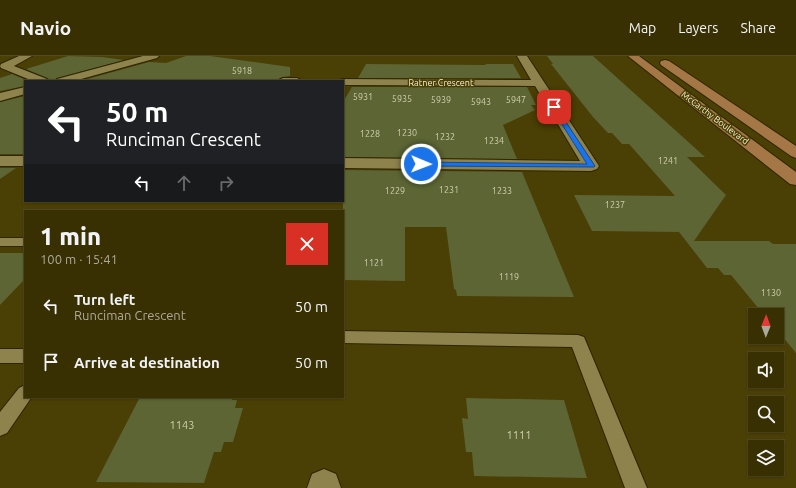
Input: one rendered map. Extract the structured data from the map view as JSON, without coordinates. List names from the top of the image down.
{
  "streets": {
    "main road": ["McCarthy Boulevard"],
    "street": ["Ratner Crescent"]
  },
  "house_numbers": [
    "5918",
    "5931",
    "5935",
    "5939",
    "5947",
    "5943",
    "1230",
    "1228",
    "1232",
    "1234",
    "1241",
    "1231",
    "1229",
    "1233",
    "1237",
    "1121",
    "1119",
    "1130",
    "1143",
    "1111"
  ],
  "north": "top",
  "page": {
    "header": "Navio",
    "nav": ["Map", "Layers", "Share"],
    "turn": ["50 m", "Runciman Crescent"],
    "heading": ["1 min", "100 m · 15:41"],
    "list": [
      {
        "name": "Turn left",
        "note": "Runciman Crescent",
        "value": "50 m"
      },
      {
        "name": "Arrive at destination",
        "value": "50 m"
      }
    ]
  }
}
